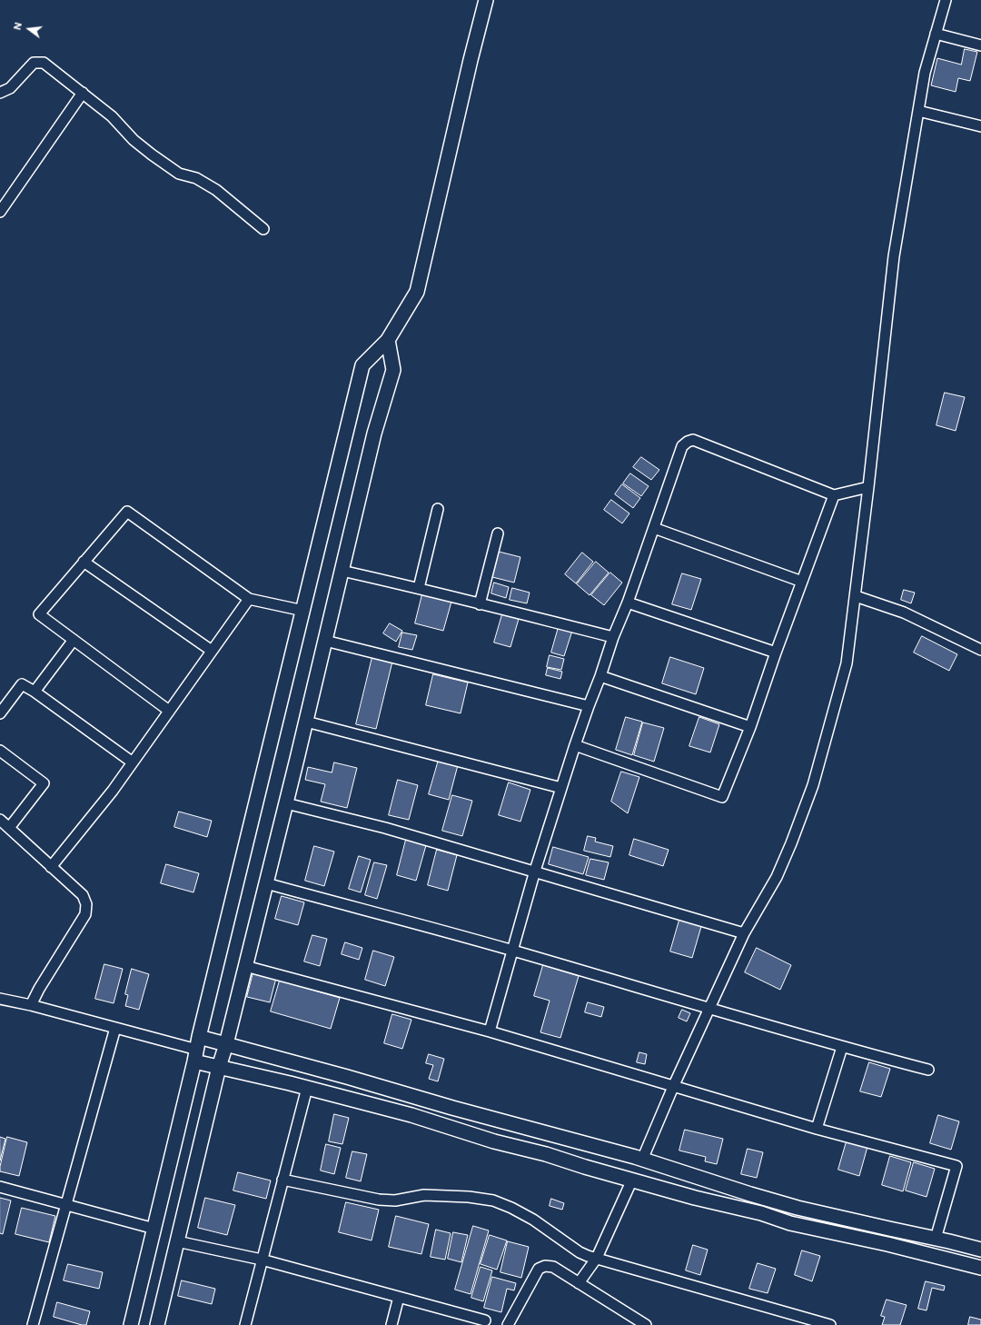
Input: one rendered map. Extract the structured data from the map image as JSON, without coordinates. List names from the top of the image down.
{
  "north": "left"
}
